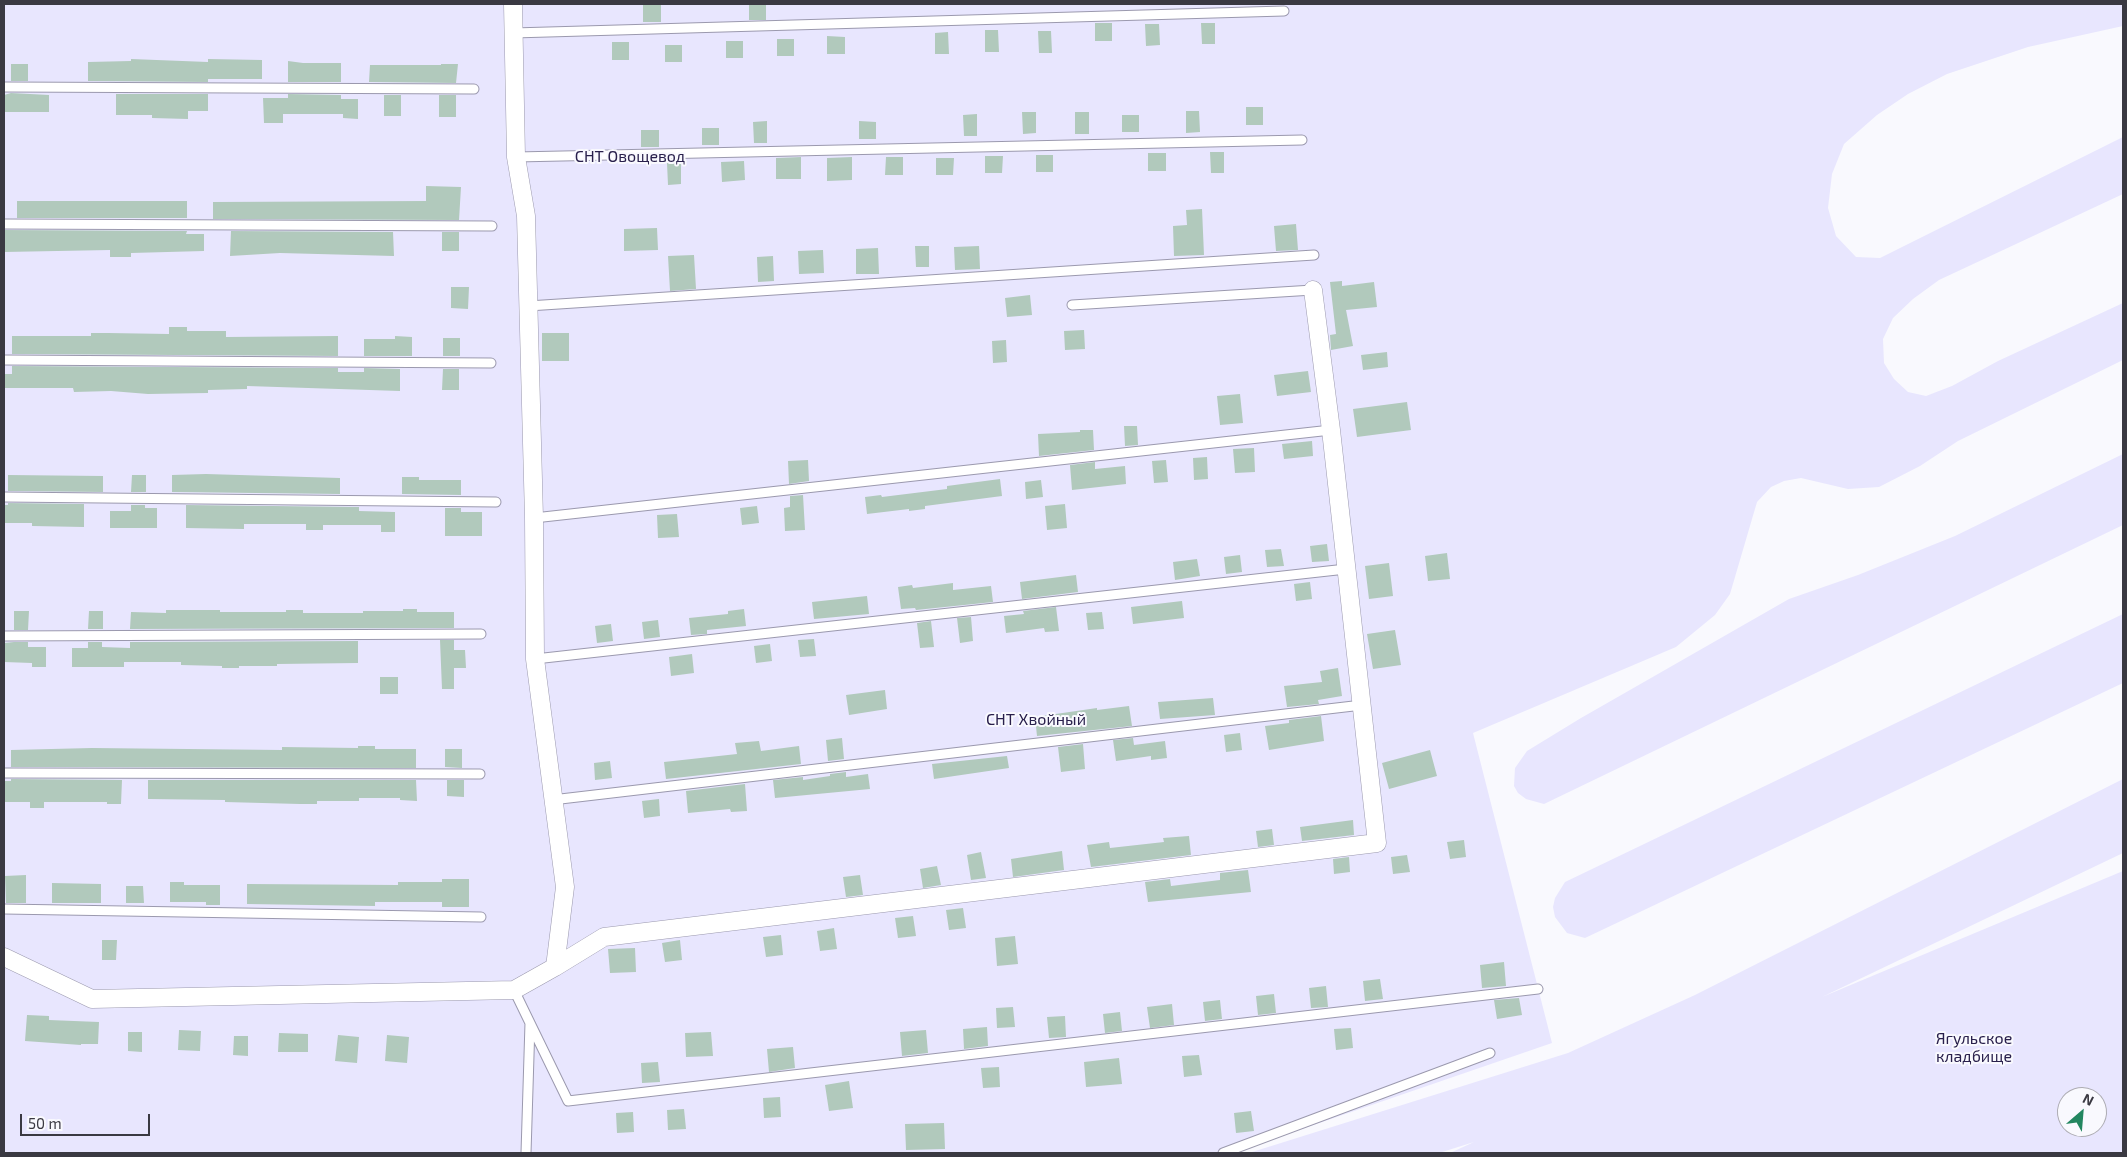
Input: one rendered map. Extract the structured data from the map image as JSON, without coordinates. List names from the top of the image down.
{
  "parks": ["СНТ Овощевод", "СНТ Хвойный", "Ягульское кладбище"],
  "scale_bar": "50 m",
  "north": "top right"
}
